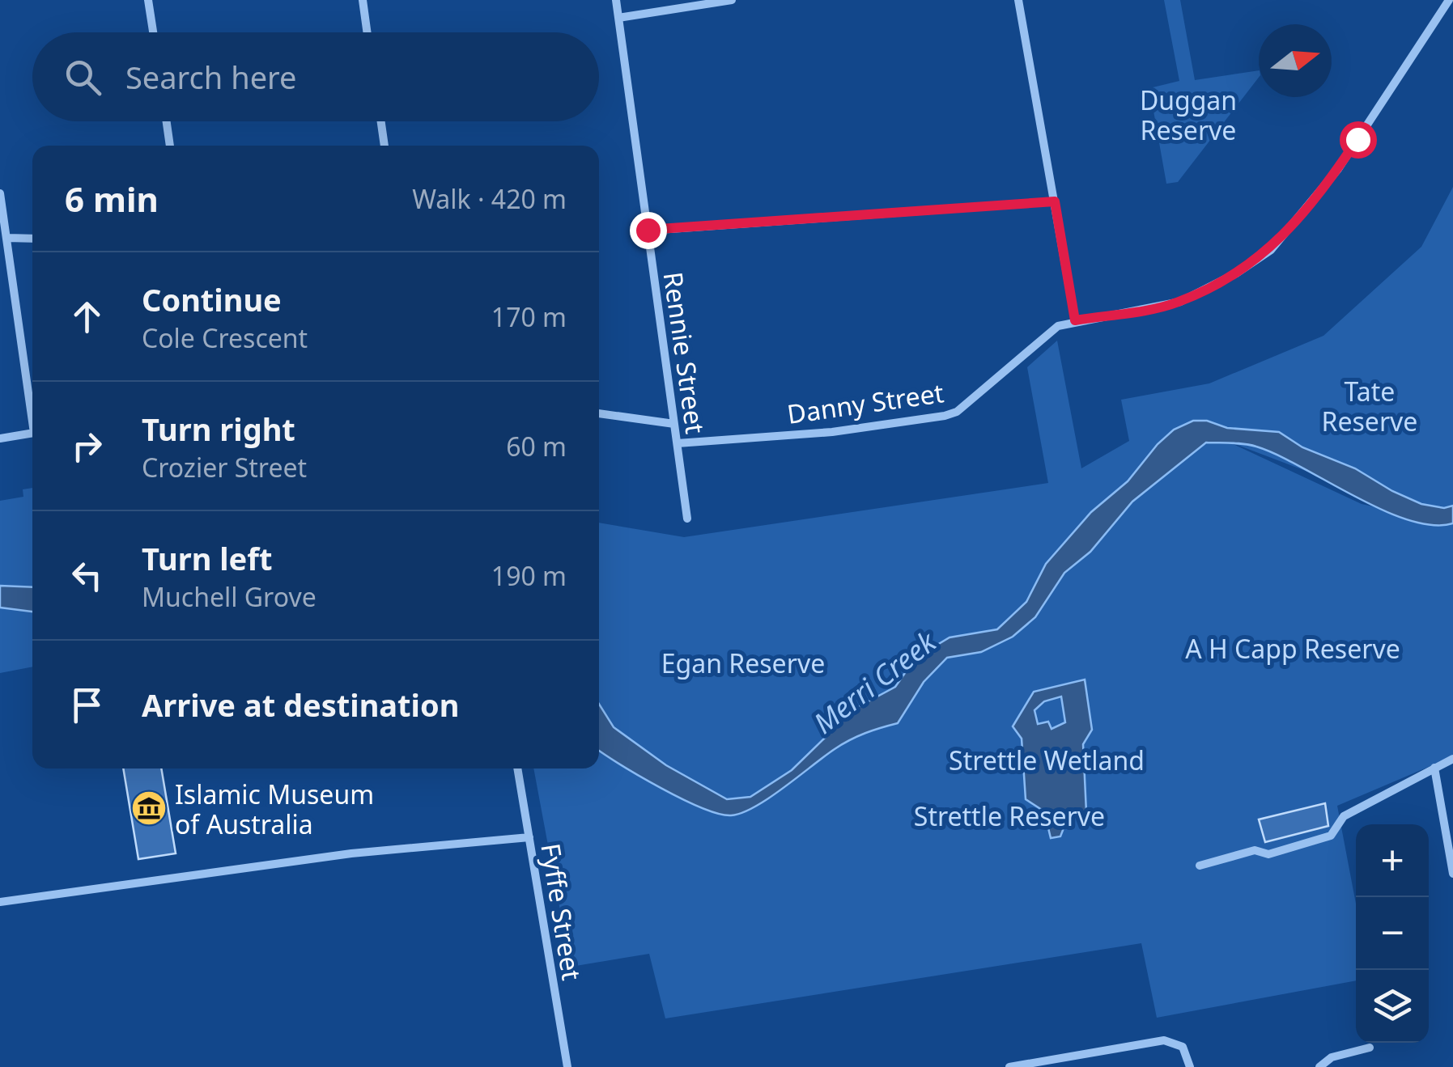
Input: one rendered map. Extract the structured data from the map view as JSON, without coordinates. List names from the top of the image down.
{
  "streets": {
    "street": ["Rennie Street", "Danny Street", "Fyffe Street"]
  },
  "crossings": [
    ["Rennie Street", "Danny Street"]
  ],
  "water": ["Merri Creek"],
  "parks": [
    "Duggan Reserve",
    "Tate Reserve",
    "A H Capp Reserve",
    "Egan Reserve",
    "Strettle Wetland",
    "Strettle Reserve"
  ],
  "places": {
    "museum": ["Islamic Museum of Australia"]
  },
  "north": "right",
  "page": {
    "search": "Search here",
    "heading": ["6 min", "Walk · 420 m"],
    "list": [
      ["Continue", "Cole Crescent", "170 m"],
      ["Turn right", "Crozier Street", "60 m"],
      ["Turn left", "Muchell Grove", "190 m"],
      "Arrive at destination"
    ],
    "map_buttons": ["+", "−"]
  }
}
